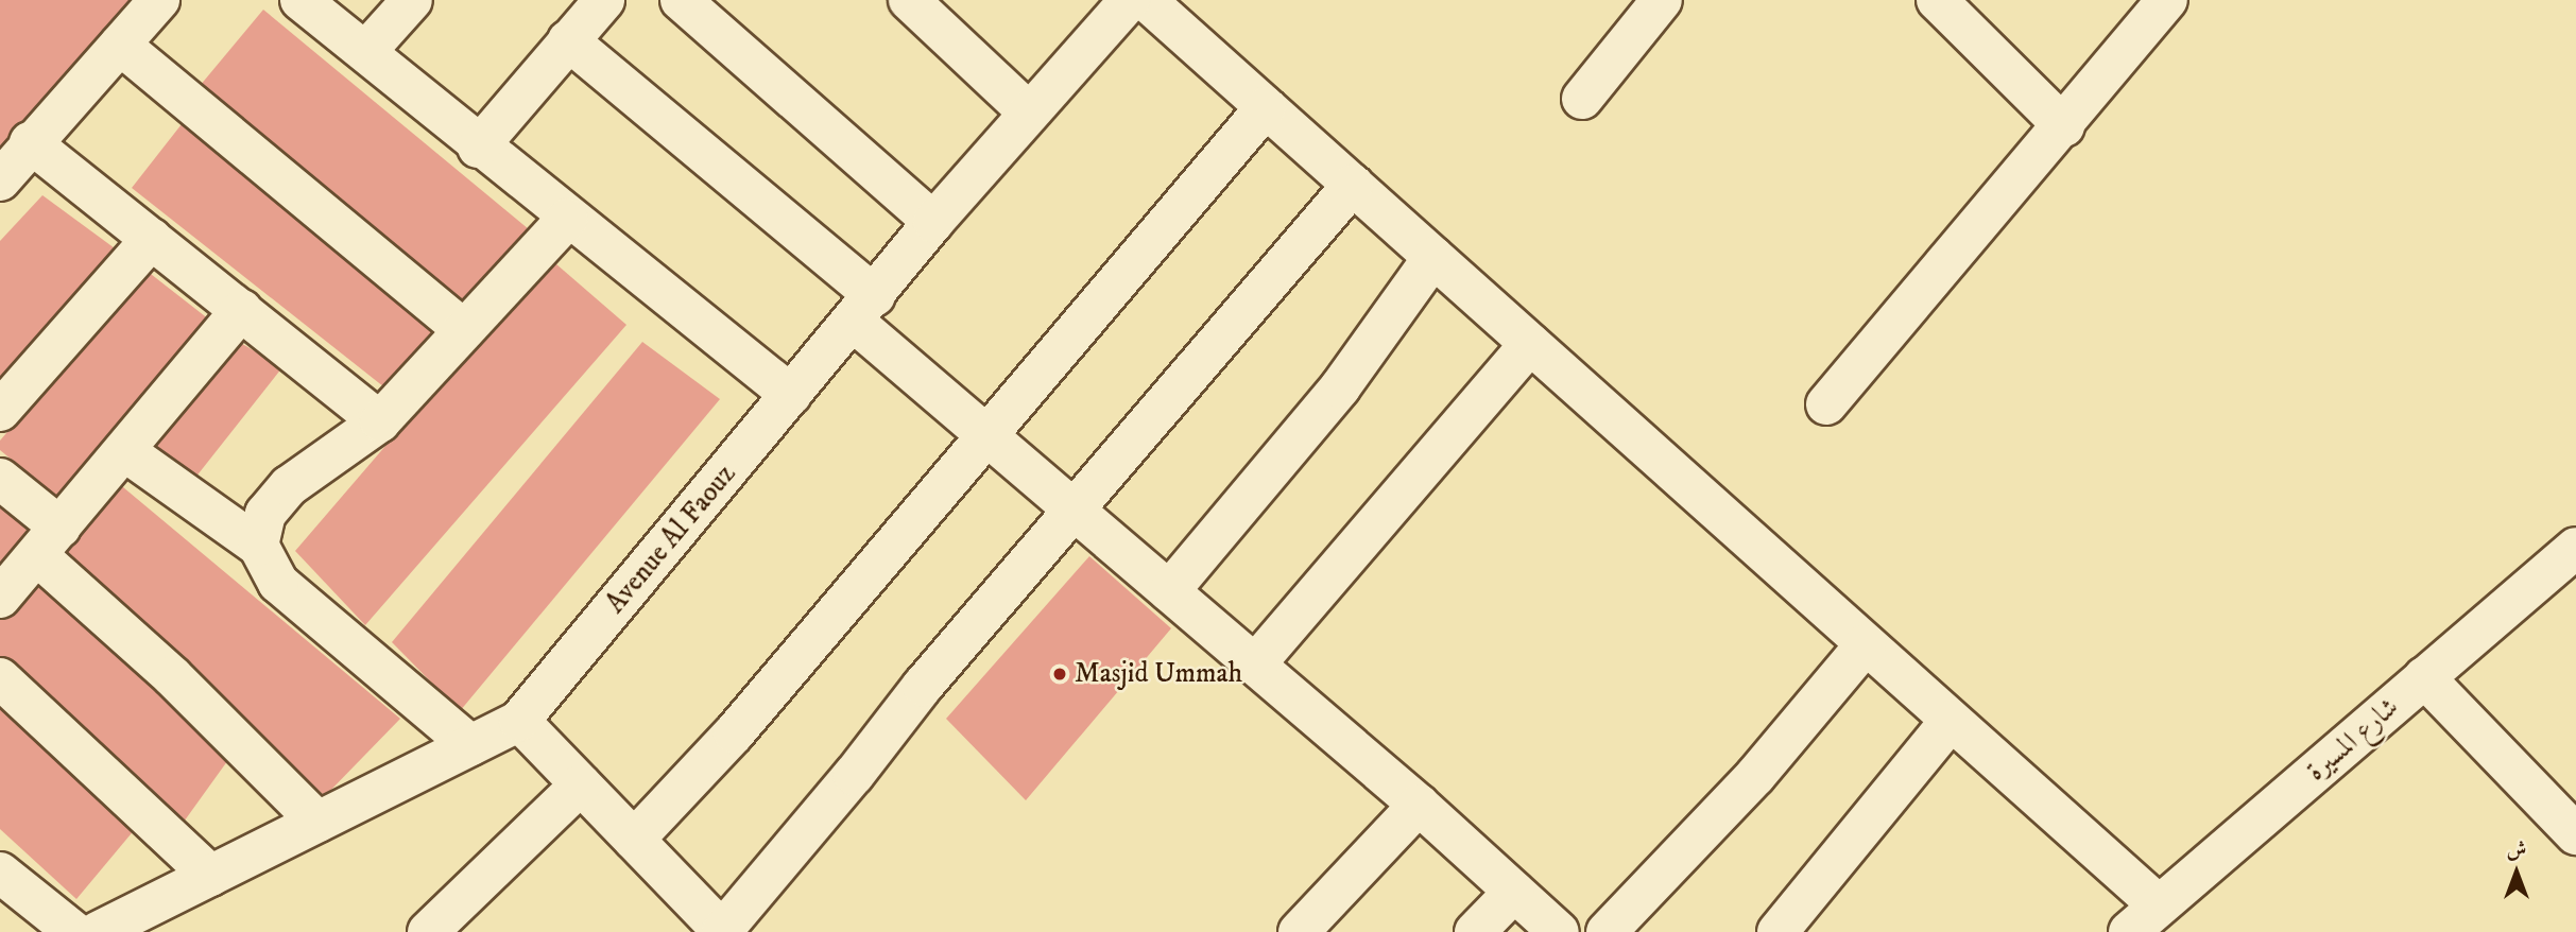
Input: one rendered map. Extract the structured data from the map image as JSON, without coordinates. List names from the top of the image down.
{
  "streets": {
    "street": ["Avenue Al Faouz", "شارع المسيرة"]
  },
  "places": ["Masjid Ummah"],
  "north": "top"
}
